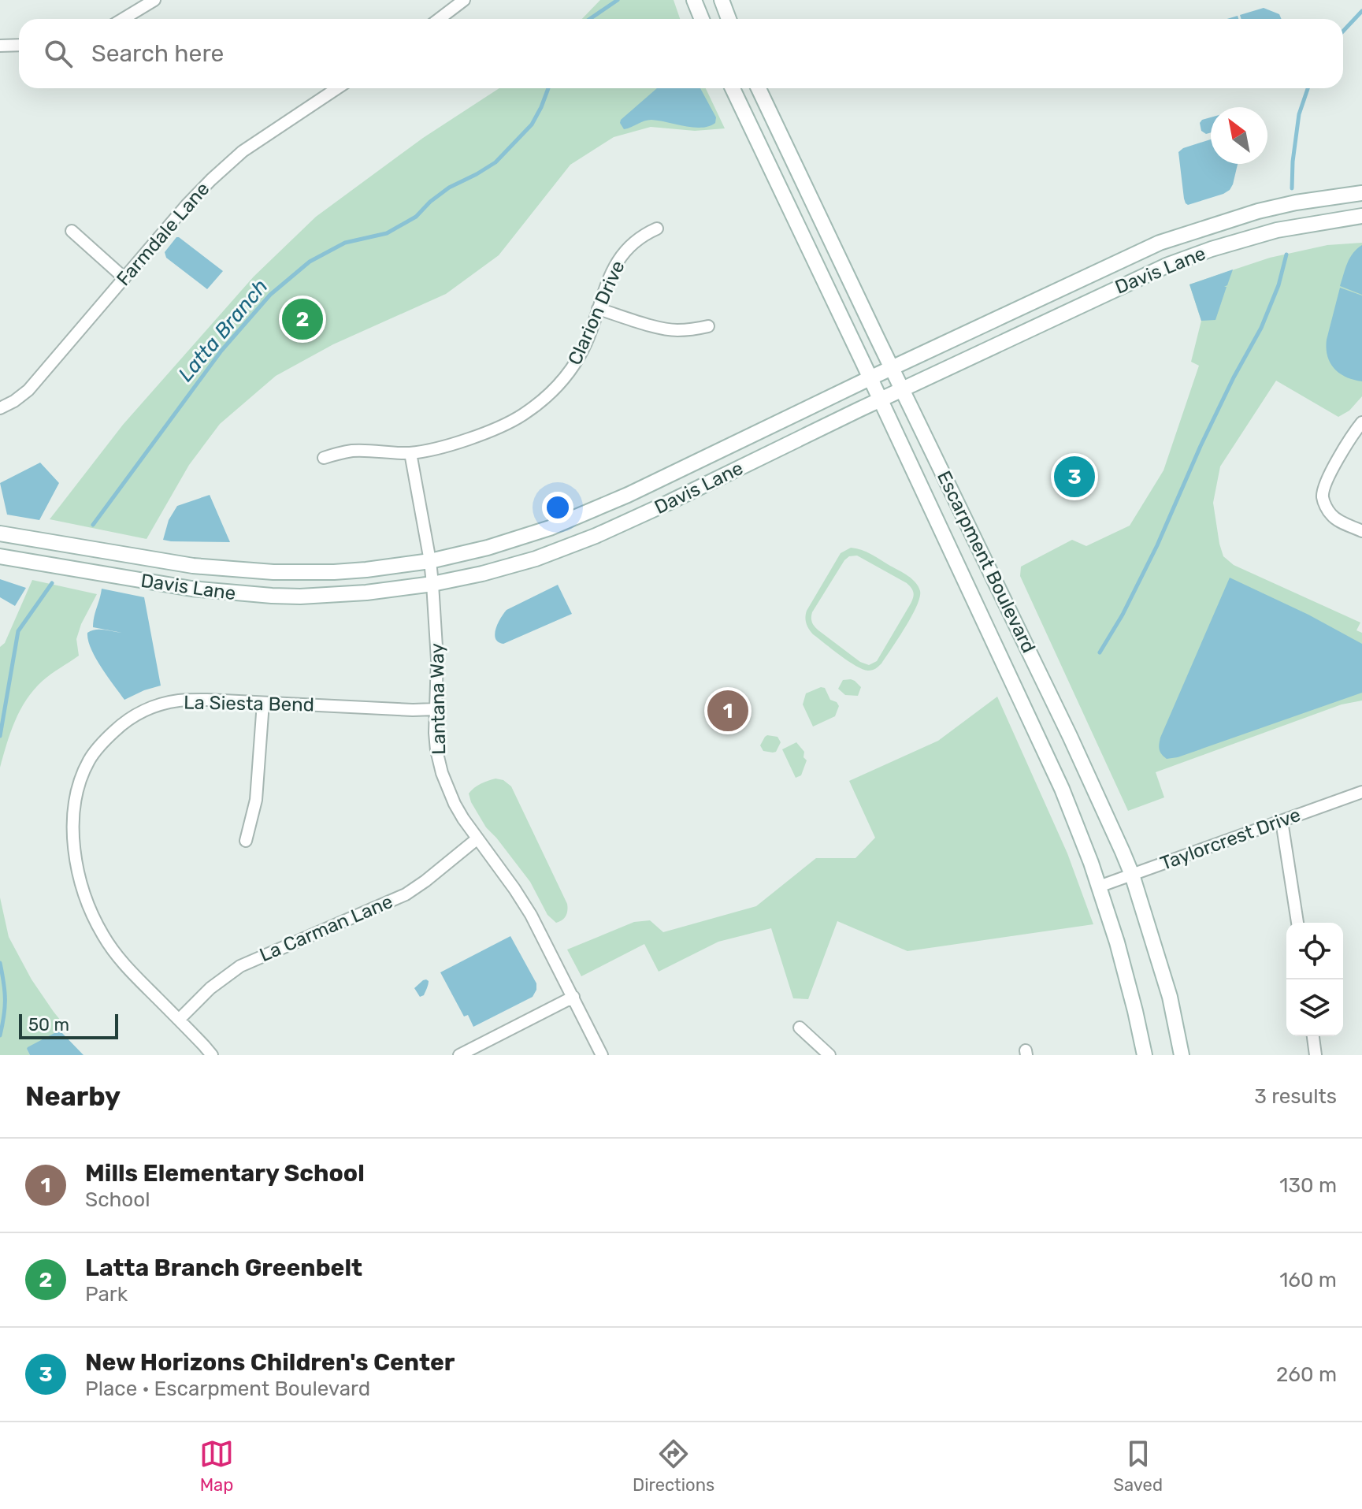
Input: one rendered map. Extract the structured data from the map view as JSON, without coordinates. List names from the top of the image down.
{
  "streets": {
    "main road": ["Davis Lane", "Escarpment Boulevard"],
    "street": [
      "Farmdale Lane",
      "Clarion Drive",
      "Lantana Way",
      "La Siesta Bend",
      "Taylorcrest Drive",
      "La Carman Lane"
    ]
  },
  "crossings": [
    ["Davis Lane", "Escarpment Boulevard"],
    ["Davis Lane", "Lantana Way"],
    ["Clarion Drive", "Lantana Way"],
    ["Escarpment Boulevard", "Taylorcrest Drive"],
    ["Lantana Way", "La Siesta Bend"],
    ["Lantana Way", "La Carman Lane"],
    ["La Siesta Bend", "La Carman Lane"]
  ],
  "water": ["Latta Branch"],
  "scale_bar": "50 m",
  "north": "top left",
  "page": {
    "search": "Search here",
    "pins": ["2", "3", "1"],
    "scale": "50 m",
    "heading": ["Nearby", "3 results"],
    "list": [
      {
        "mark": "1",
        "name": "Mills Elementary School",
        "note": "School",
        "value": "130 m"
      },
      {
        "mark": "2",
        "name": "Latta Branch Greenbelt",
        "note": "Park",
        "value": "160 m"
      },
      {
        "mark": "3",
        "name": "New Horizons Children's Center",
        "note": "Place · Escarpment Boulevard",
        "value": "260 m"
      }
    ],
    "nav": ["Map", "Directions", "Saved"]
  }
}
